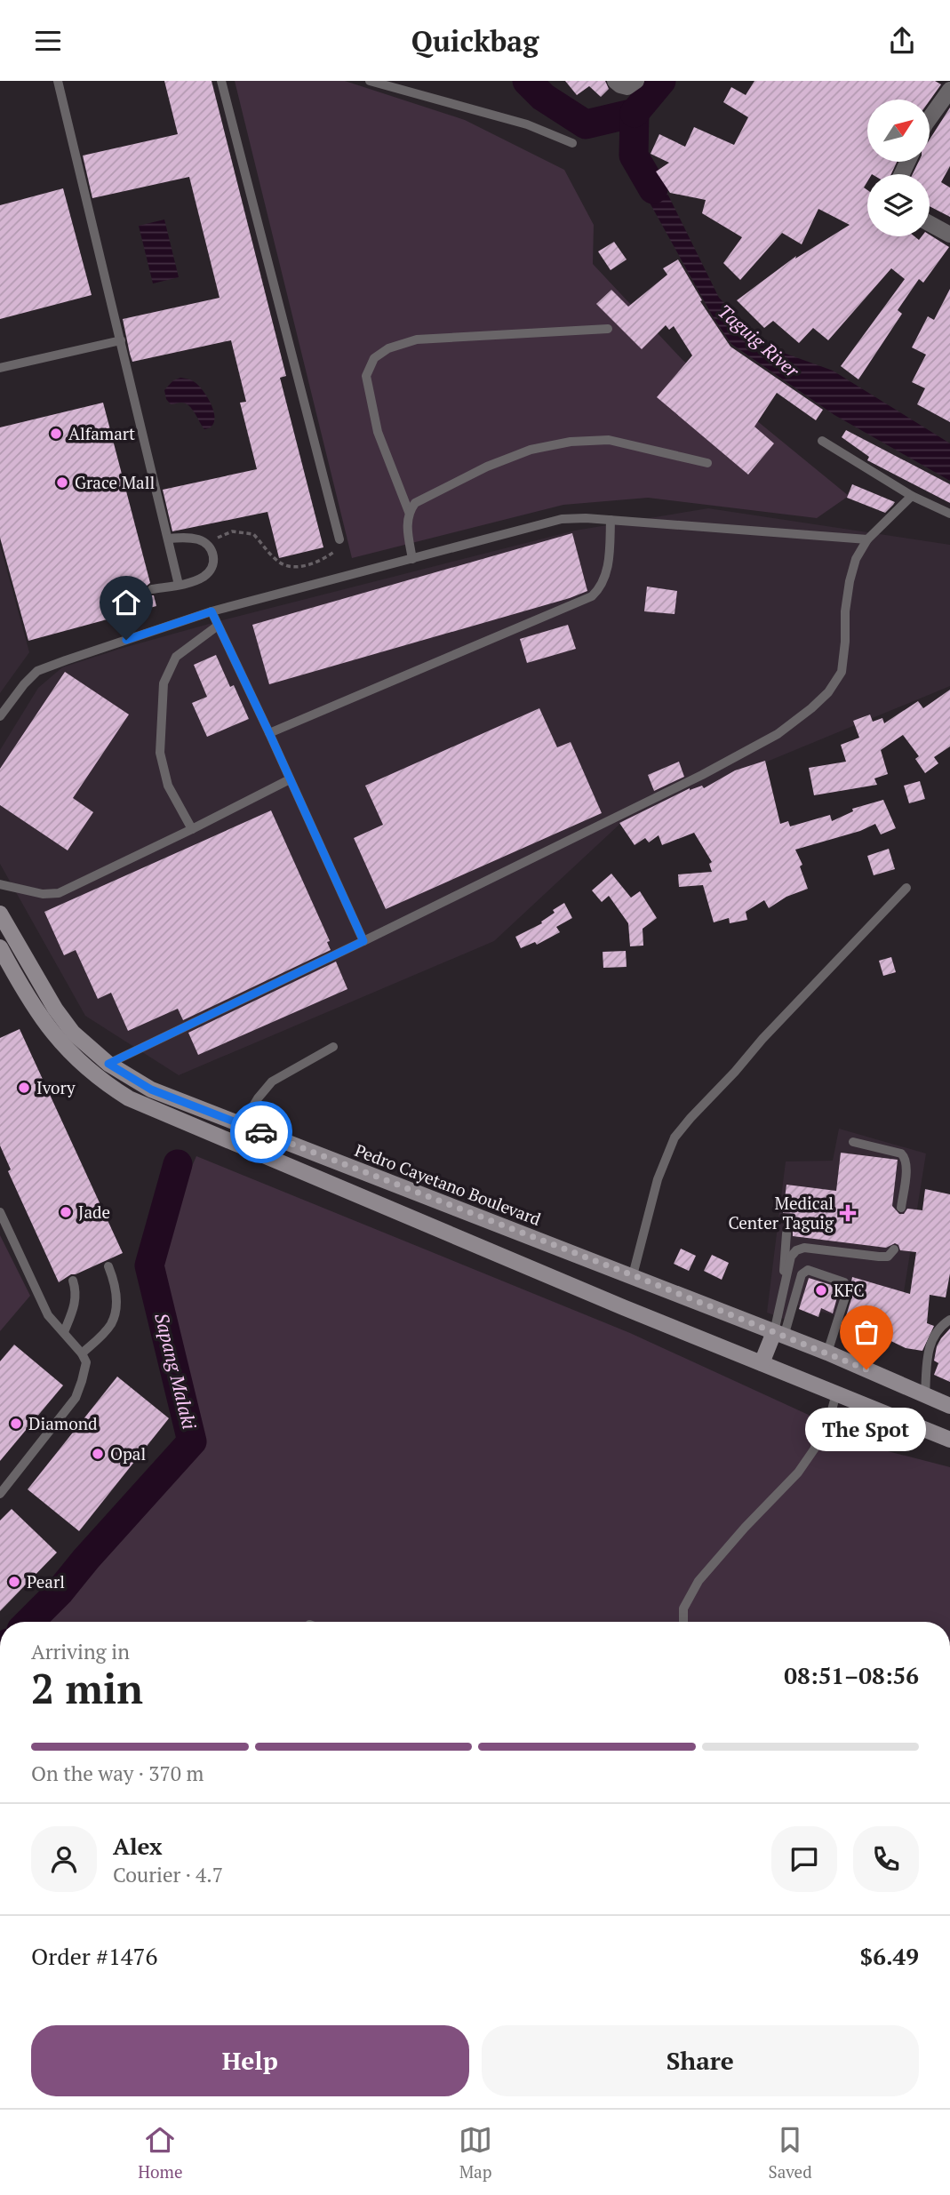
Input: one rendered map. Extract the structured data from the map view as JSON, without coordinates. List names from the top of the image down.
{
  "streets": {
    "main road": ["Pedro Cayetano Boulevard"]
  },
  "water": ["Taguig River", "Sapang Malaki"],
  "places": {
    "other": [
      "Alfamart",
      "Grace Mall",
      "Ivory",
      "Jade",
      "KFC",
      "The Spot",
      "Diamond",
      "Opal",
      "Pearl"
    ],
    "health": ["Medical Center Taguig"]
  },
  "north": "top right",
  "page": {
    "header": "Quickbag",
    "bubble": "The Spot",
    "heading": ["2 min", "Arriving in", "08:51–08:56"],
    "panel": [
      "Alex",
      "Courier · 4.7",
      "Order #1476",
      "$6.49"
    ],
    "bar": "On the way · 370 m",
    "buttons": ["Help", "Share"],
    "tabs": ["Home", "Map", "Saved"]
  }
}
